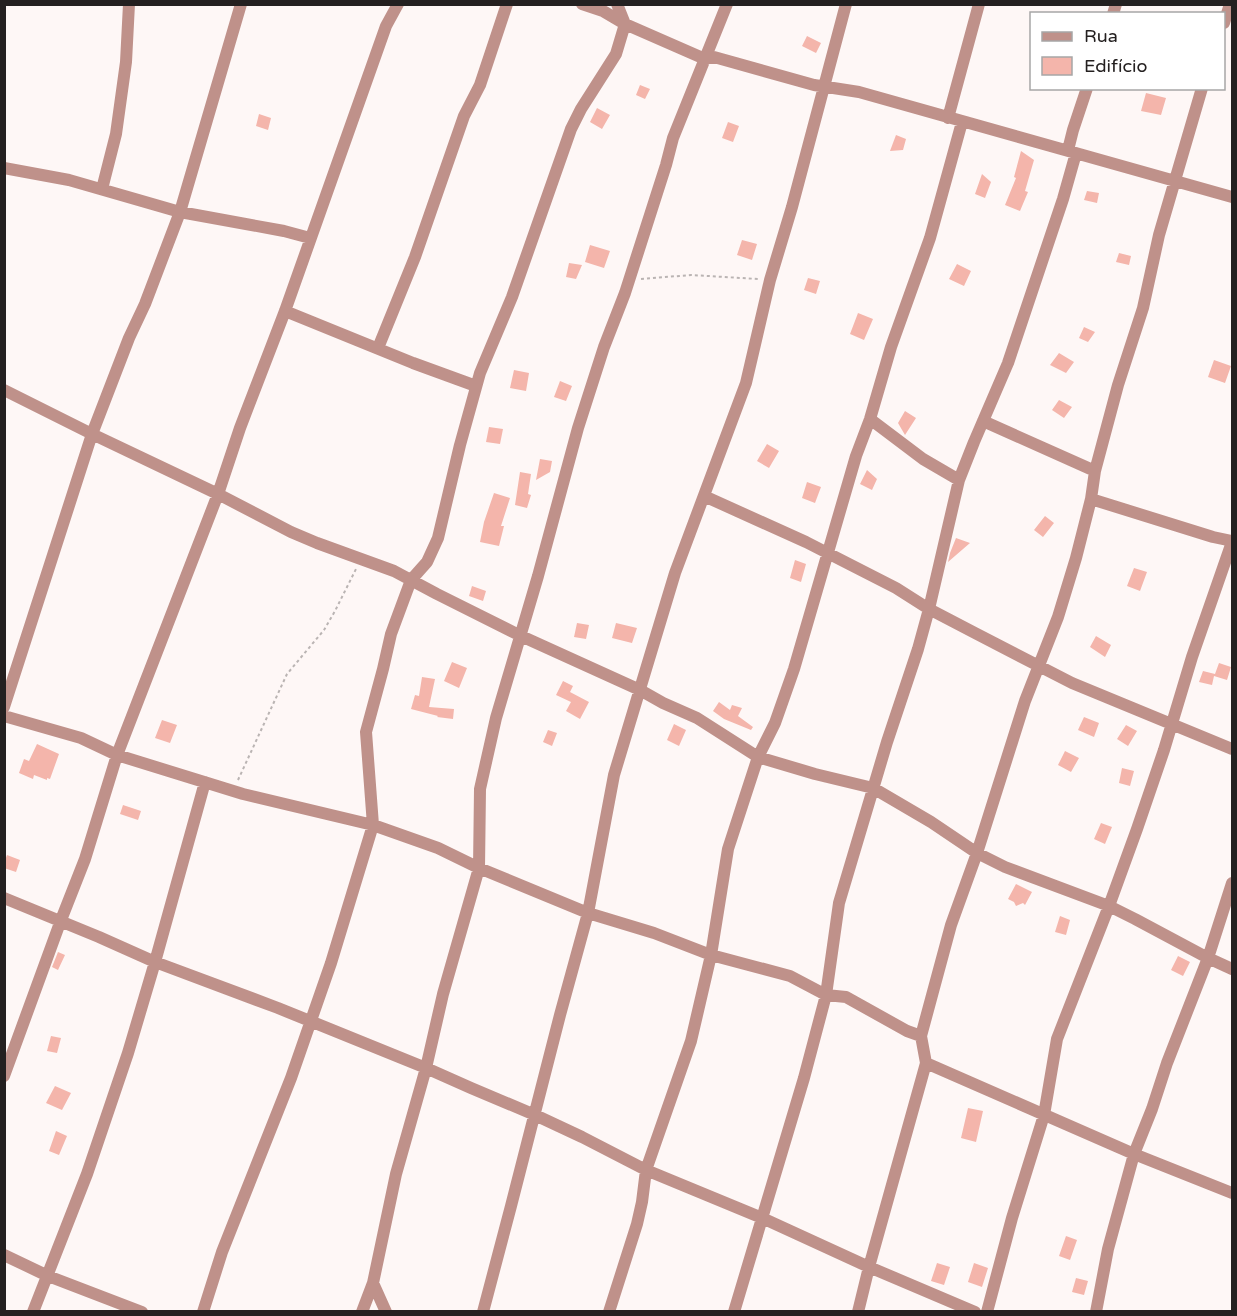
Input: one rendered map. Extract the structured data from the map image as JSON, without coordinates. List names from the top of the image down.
{
  "legend": ["Rua", "Edifício"]
}
